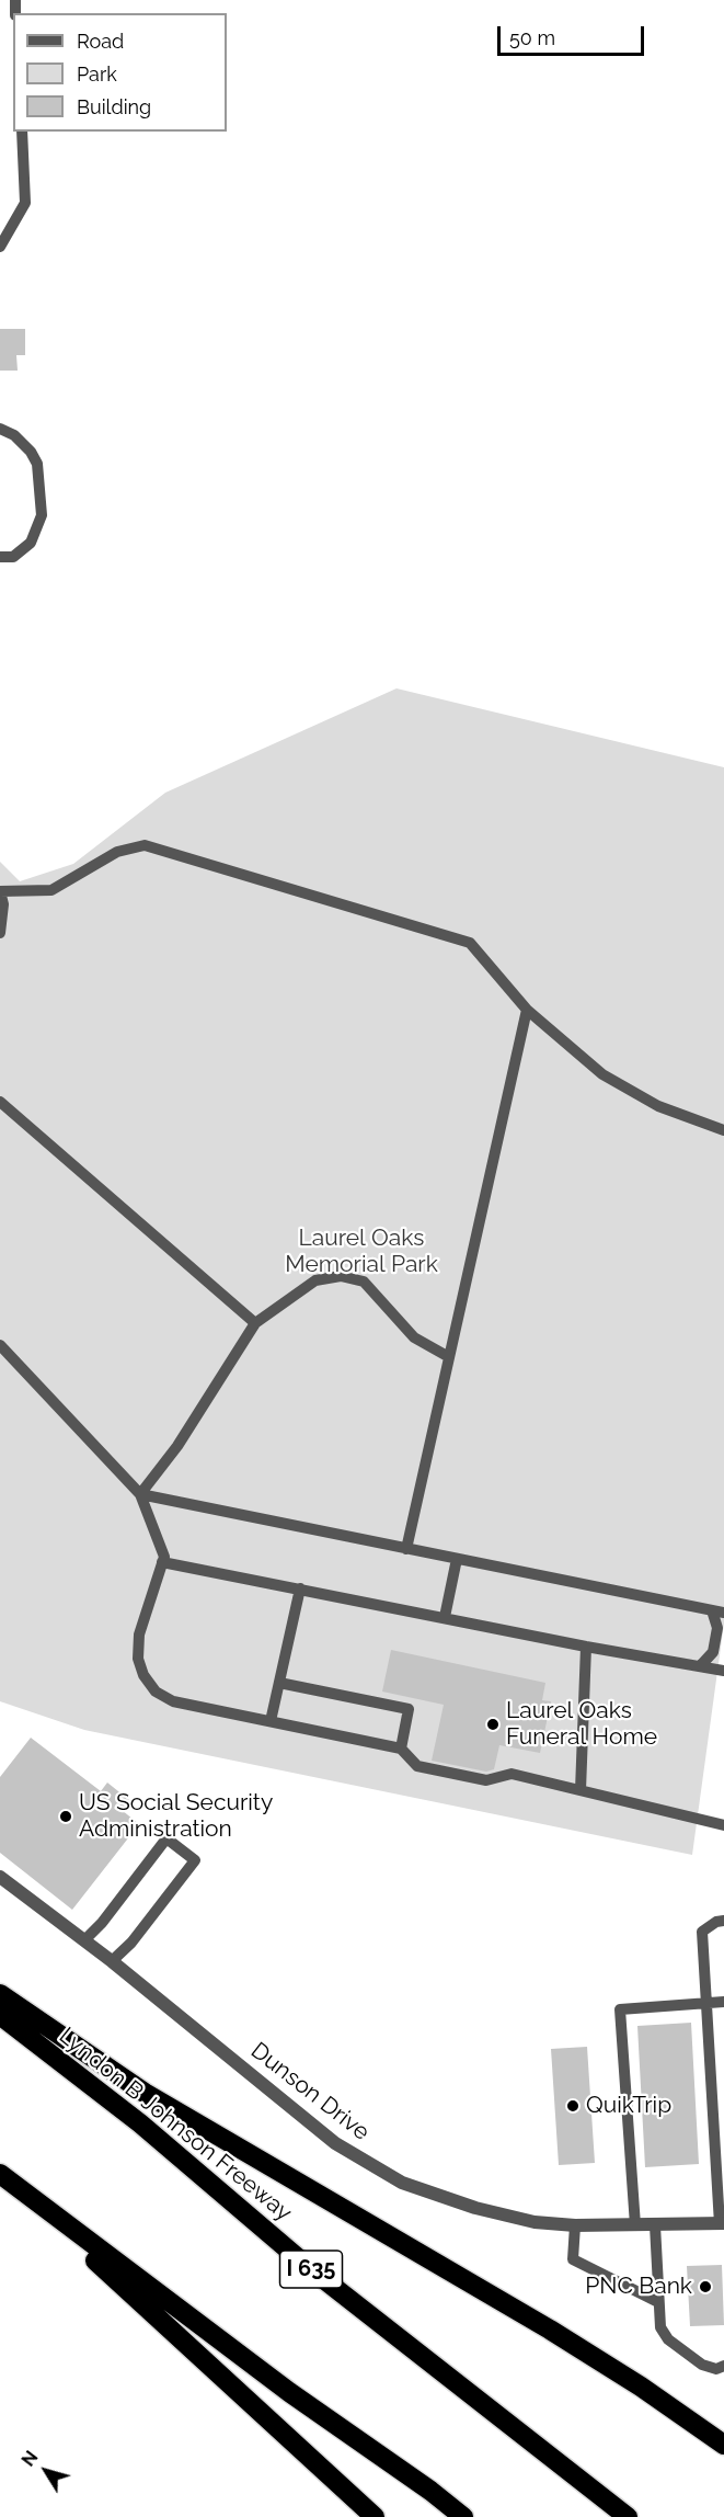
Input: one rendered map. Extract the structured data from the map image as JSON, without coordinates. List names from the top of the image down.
{
  "streets": {
    "highway": ["Lyndon B Johnson Freeway", "I 635"],
    "street": ["Dunson Drive"]
  },
  "parks": ["Laurel Oaks Memorial Park"],
  "places": [
    "Laurel Oaks Funeral Home",
    "US Social Security Administration",
    "QuikTrip",
    "PNC Bank"
  ],
  "legend": ["Road", "Park", "Building"],
  "scale_bar": "50 m",
  "north": "top left"
}
